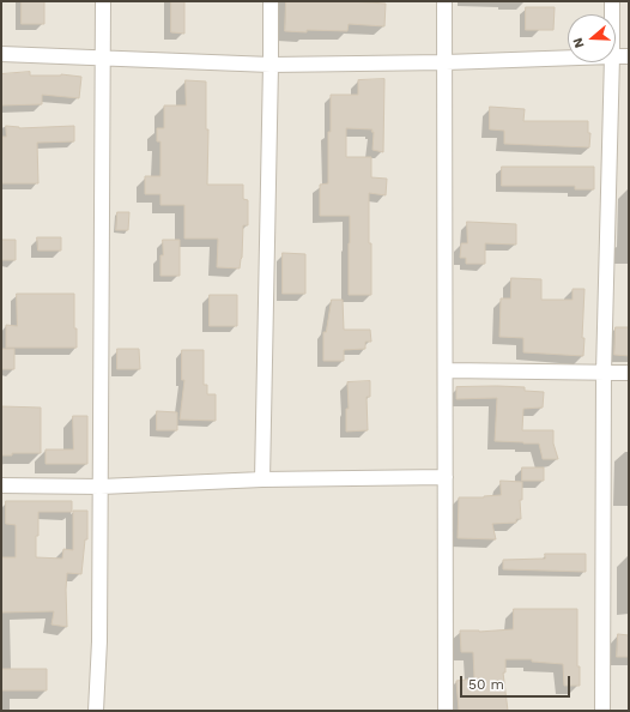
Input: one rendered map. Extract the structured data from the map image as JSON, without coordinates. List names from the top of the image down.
{
  "scale_bar": "50 m",
  "north": "left"
}
